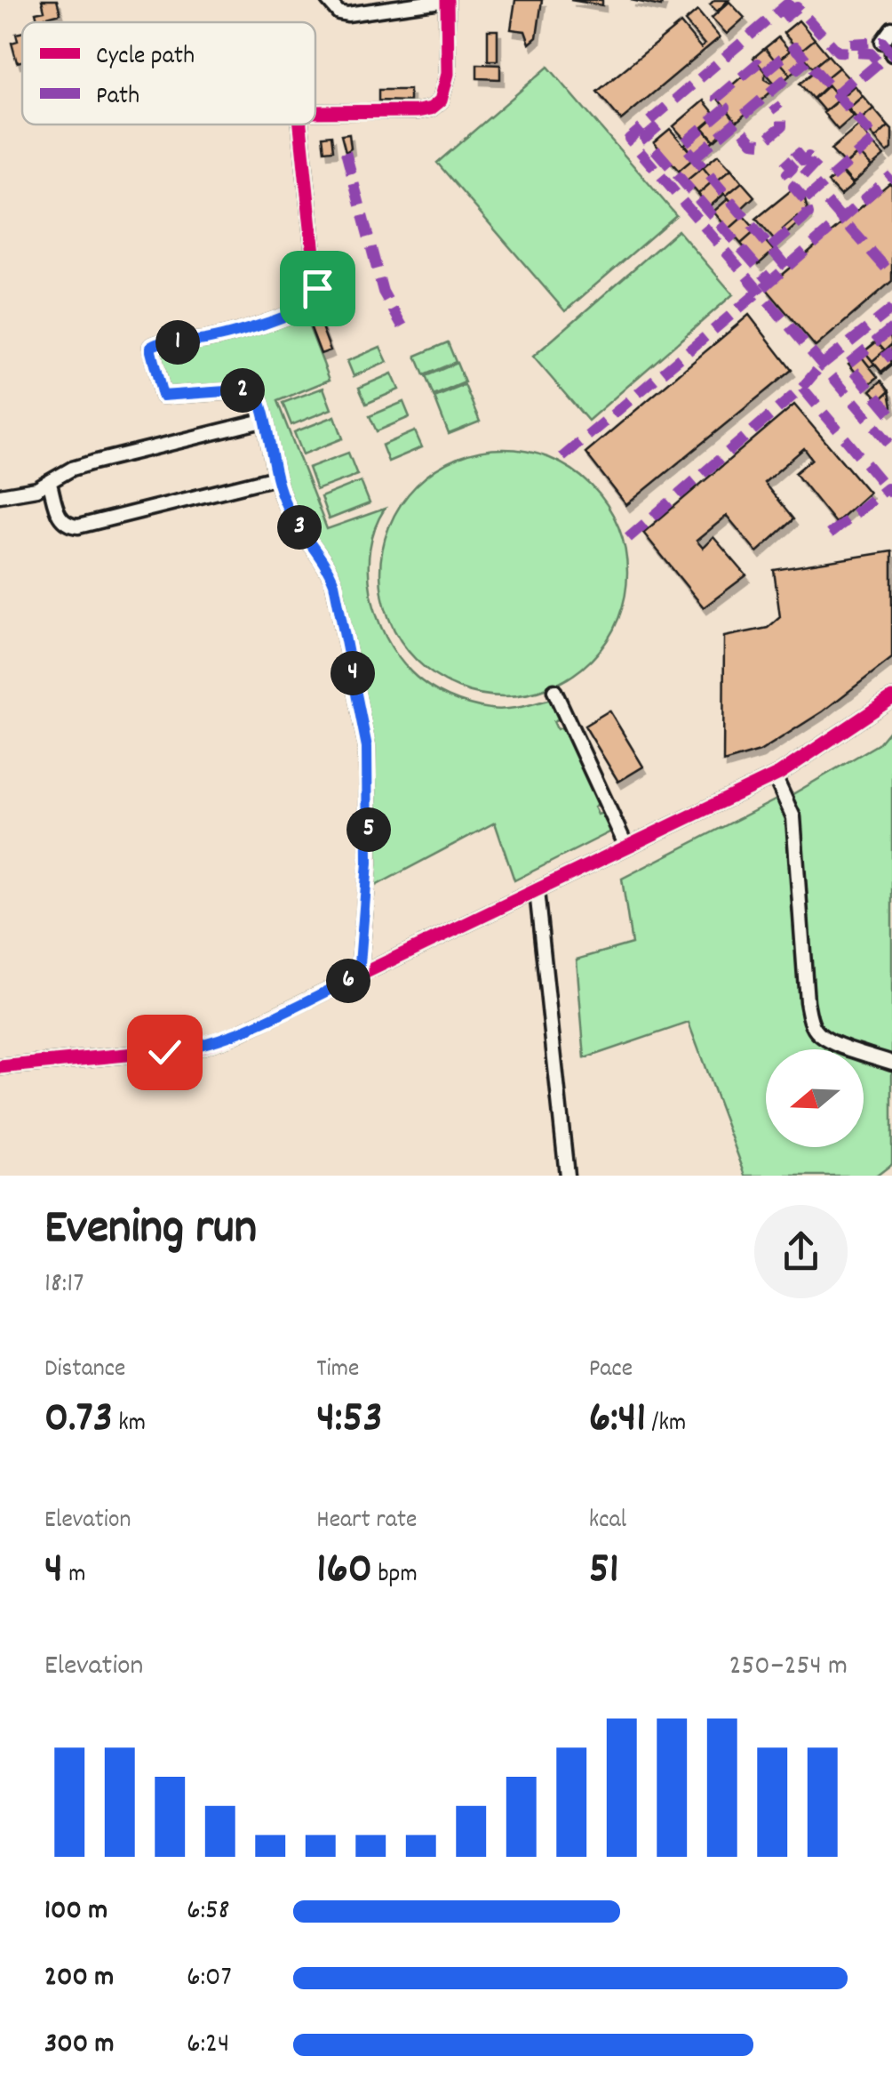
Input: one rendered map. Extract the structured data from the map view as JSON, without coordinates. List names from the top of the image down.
{
  "legend": ["Cycle path", "Path"],
  "north": "left",
  "page": {
    "pins": [
      "1",
      "2",
      "3",
      "4",
      "5",
      "6"
    ],
    "heading": ["Evening run", "18:17"],
    "stats": [
      ["Distance", "0.73 km"],
      ["Time", "4:53"],
      ["Pace", "6:41 /km"],
      ["Elevation", "4 m"],
      ["Heart rate", "160 bpm"],
      ["kcal", "51"]
    ],
    "chart": ["Elevation", "250–254 m"],
    "list": [
      {
        "name": "100 m",
        "note": "6:58"
      },
      {
        "name": "200 m",
        "note": "6:07"
      },
      {
        "name": "300 m",
        "note": "6:24"
      }
    ]
  }
}
